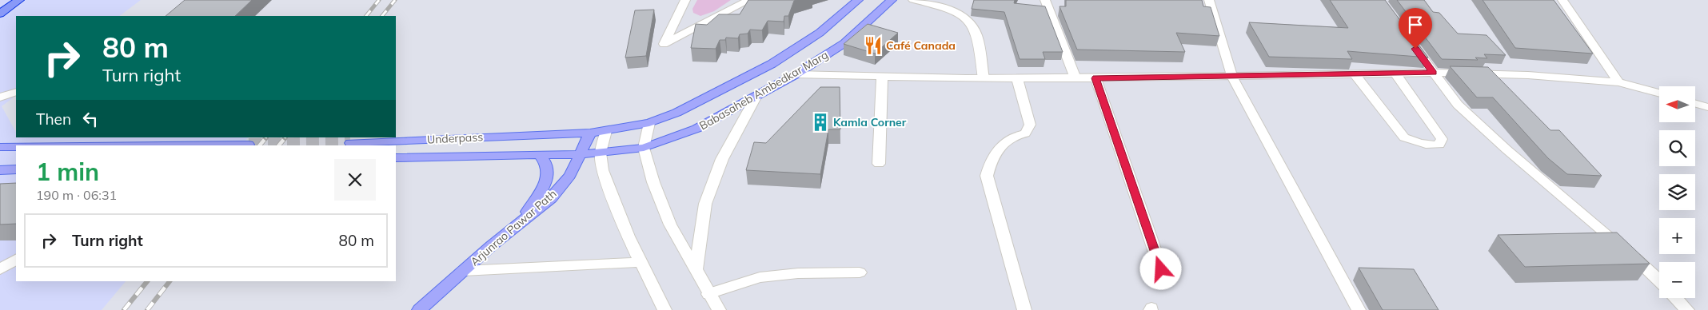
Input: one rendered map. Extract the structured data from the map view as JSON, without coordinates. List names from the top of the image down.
{
  "streets": {
    "main road": ["Babasaheb Ambedkar Marg", "Underpass", "Arjunrao Pawar Path"]
  },
  "crossings": [
    ["Babasaheb Ambedkar Marg", "Underpass"],
    ["Babasaheb Ambedkar Marg", "Arjunrao Pawar Path"],
    ["Underpass", "Arjunrao Pawar Path"]
  ],
  "places": {
    "restaurant": ["Café Canada"],
    "building": ["Kamla Corner"]
  },
  "north": "left",
  "page": {
    "turn": ["80 m", "Turn right"],
    "map_buttons": ["+", "−"],
    "then": "Then",
    "heading": ["1 min", "190 m · 06:31"],
    "list": [
      {
        "name": "Turn right",
        "value": "80 m"
      }
    ]
  }
}
